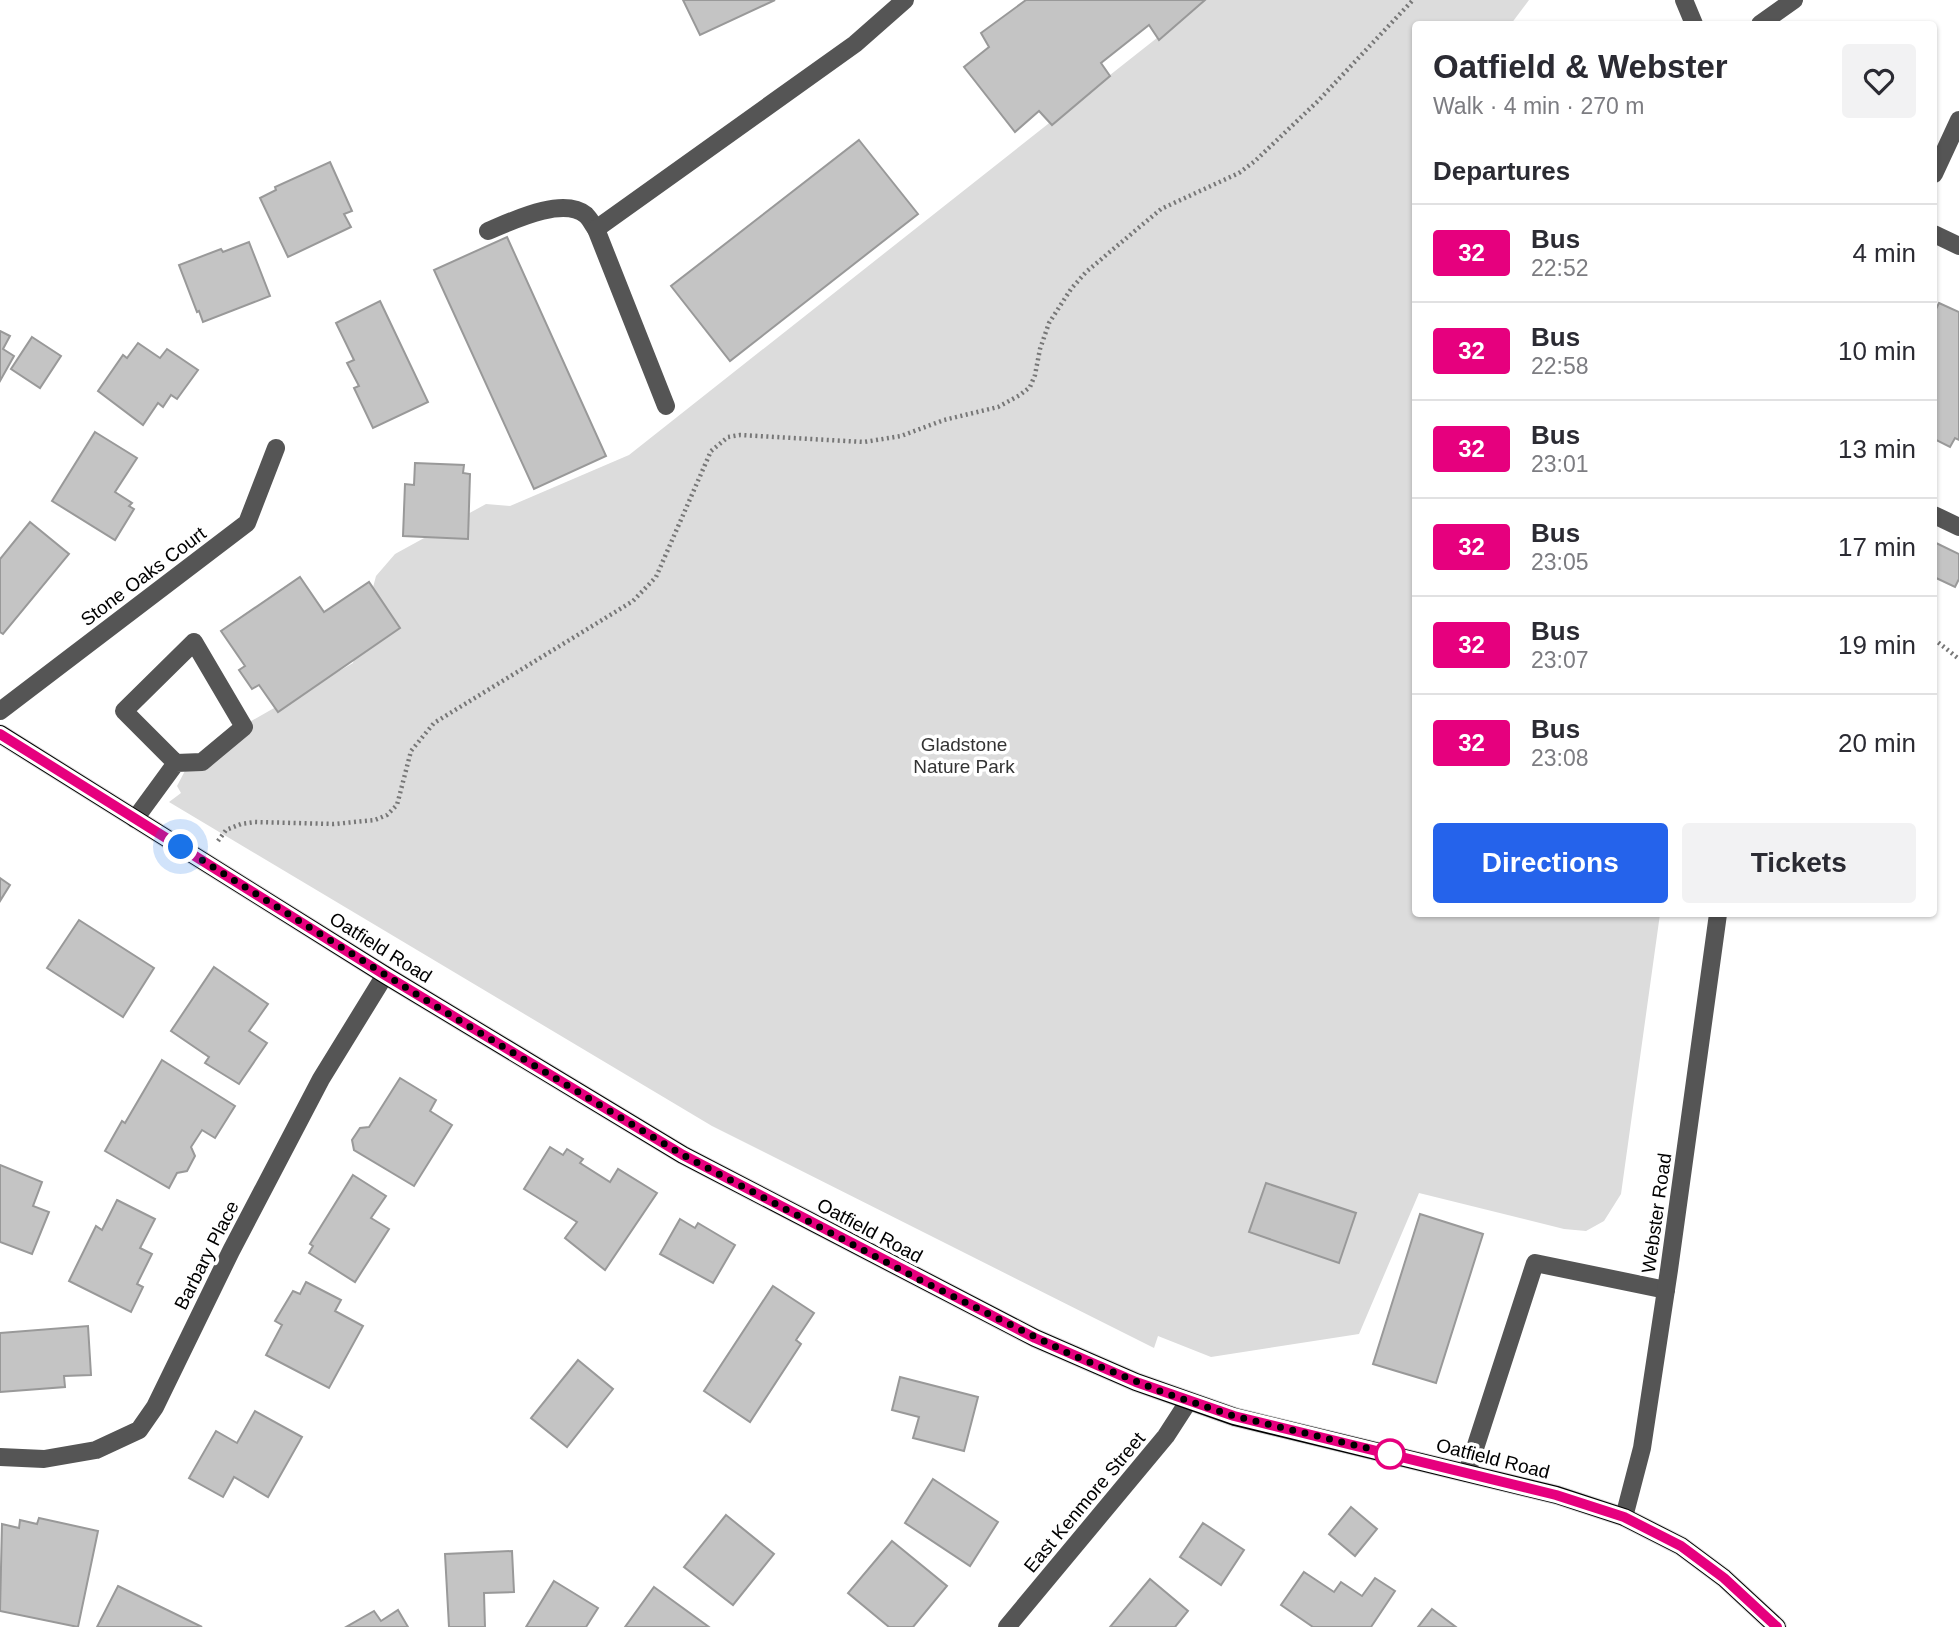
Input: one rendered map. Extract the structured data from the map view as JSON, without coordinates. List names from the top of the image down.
{
  "streets": {
    "main road": ["Oatfield Road"],
    "street": [
      "Stone Oaks Court",
      "Webster Road",
      "Barbary Place",
      "East Kenmore Street"
    ]
  },
  "crossings": [
    ["Oatfield Road", "Webster Road"],
    ["Oatfield Road", "Barbary Place"],
    ["Oatfield Road", "East Kenmore Street"]
  ],
  "parks": ["Gladstone Nature Park"],
  "lines": ["bus line 32"],
  "page": {
    "heading": [
      ["Oatfield & Webster", "Walk · 4 min · 270 m"],
      "Departures"
    ],
    "list": [
      {
        "mark": "32",
        "name": "Bus",
        "note": "22:52",
        "value": "4 min"
      },
      {
        "mark": "32",
        "name": "Bus",
        "note": "22:58",
        "value": "10 min"
      },
      {
        "mark": "32",
        "name": "Bus",
        "note": "23:01",
        "value": "13 min"
      },
      {
        "mark": "32",
        "name": "Bus",
        "note": "23:05",
        "value": "17 min"
      },
      {
        "mark": "32",
        "name": "Bus",
        "note": "23:07",
        "value": "19 min"
      },
      {
        "mark": "32",
        "name": "Bus",
        "note": "23:08",
        "value": "20 min"
      }
    ],
    "buttons": ["Directions", "Tickets"]
  }
}
